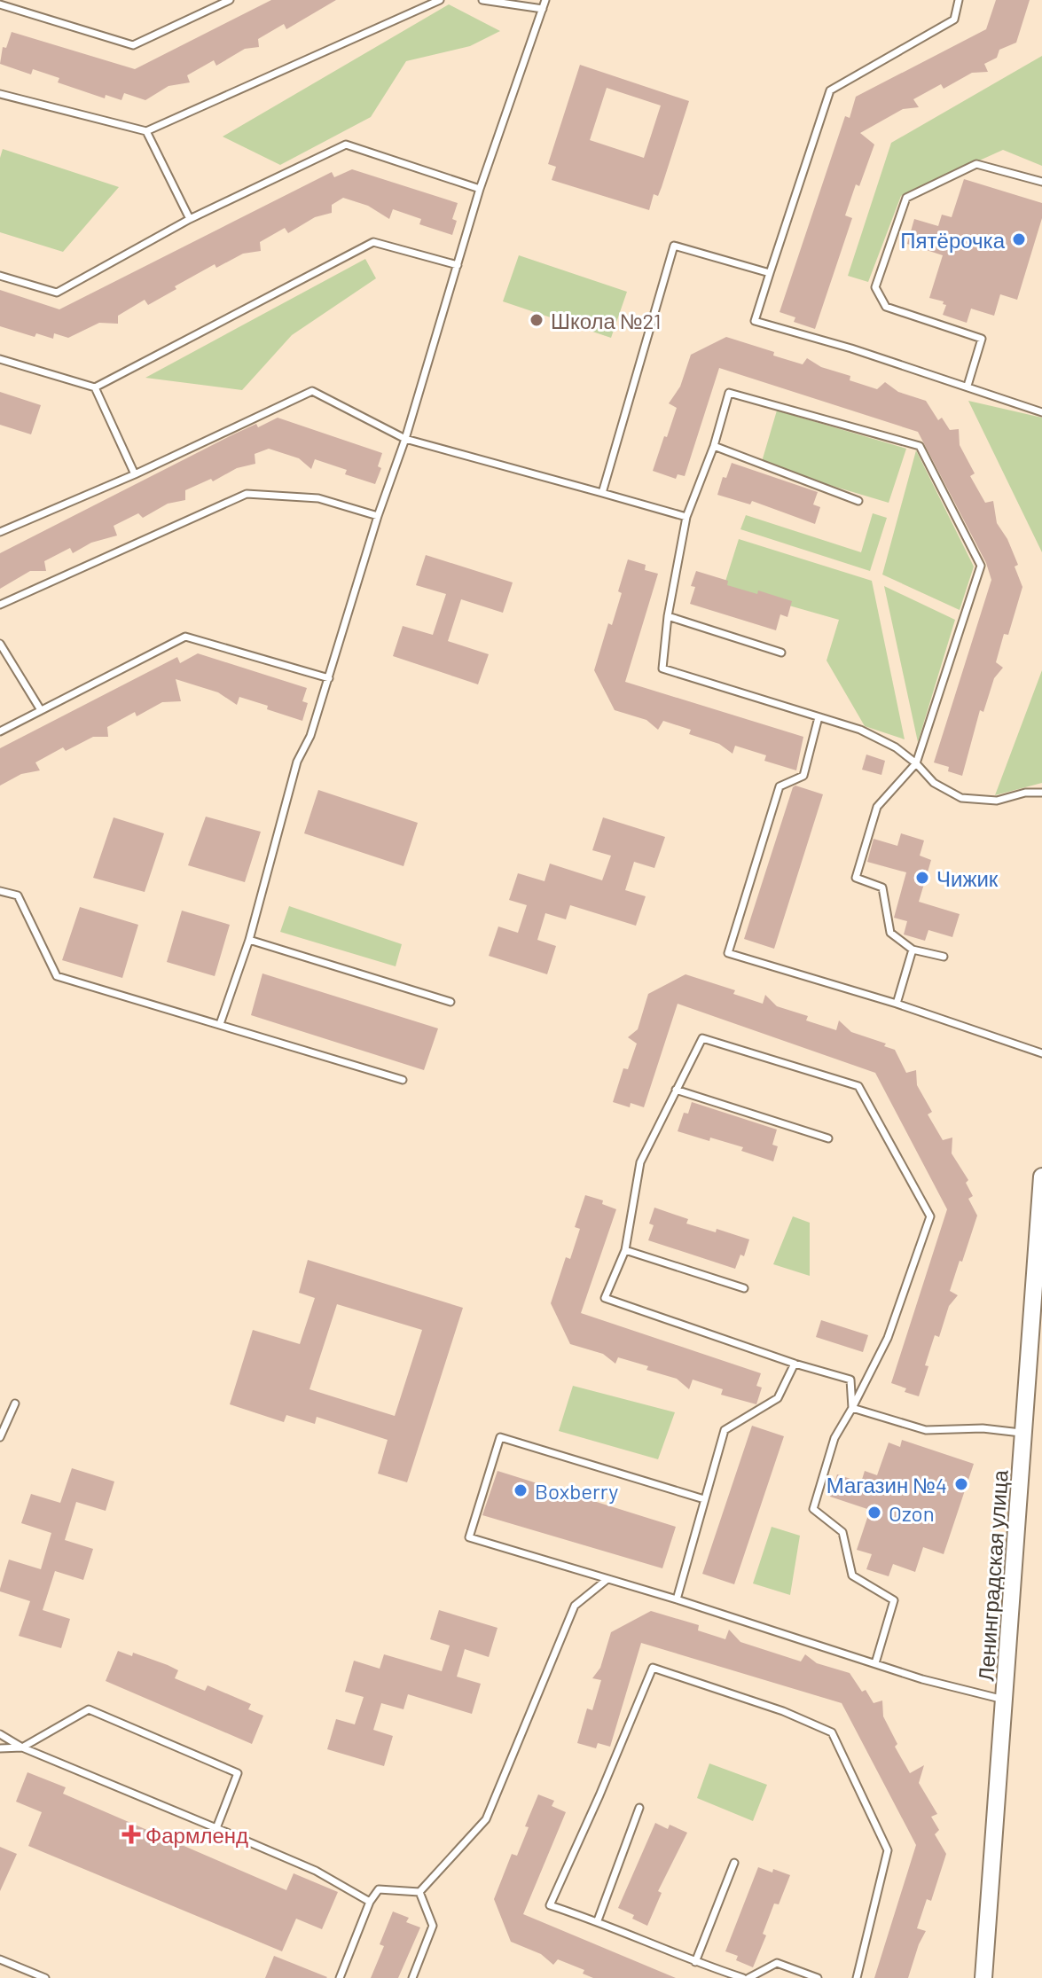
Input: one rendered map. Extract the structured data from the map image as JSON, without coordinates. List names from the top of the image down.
{
  "streets": {
    "street": ["Ленинградская улица"]
  },
  "places": {
    "other": [
      "Пятёрочка",
      "Школа №21",
      "Чижик",
      "Магазин №4",
      "Boxberry",
      "Ozon"
    ],
    "health": ["Фармленд"]
  }
}
